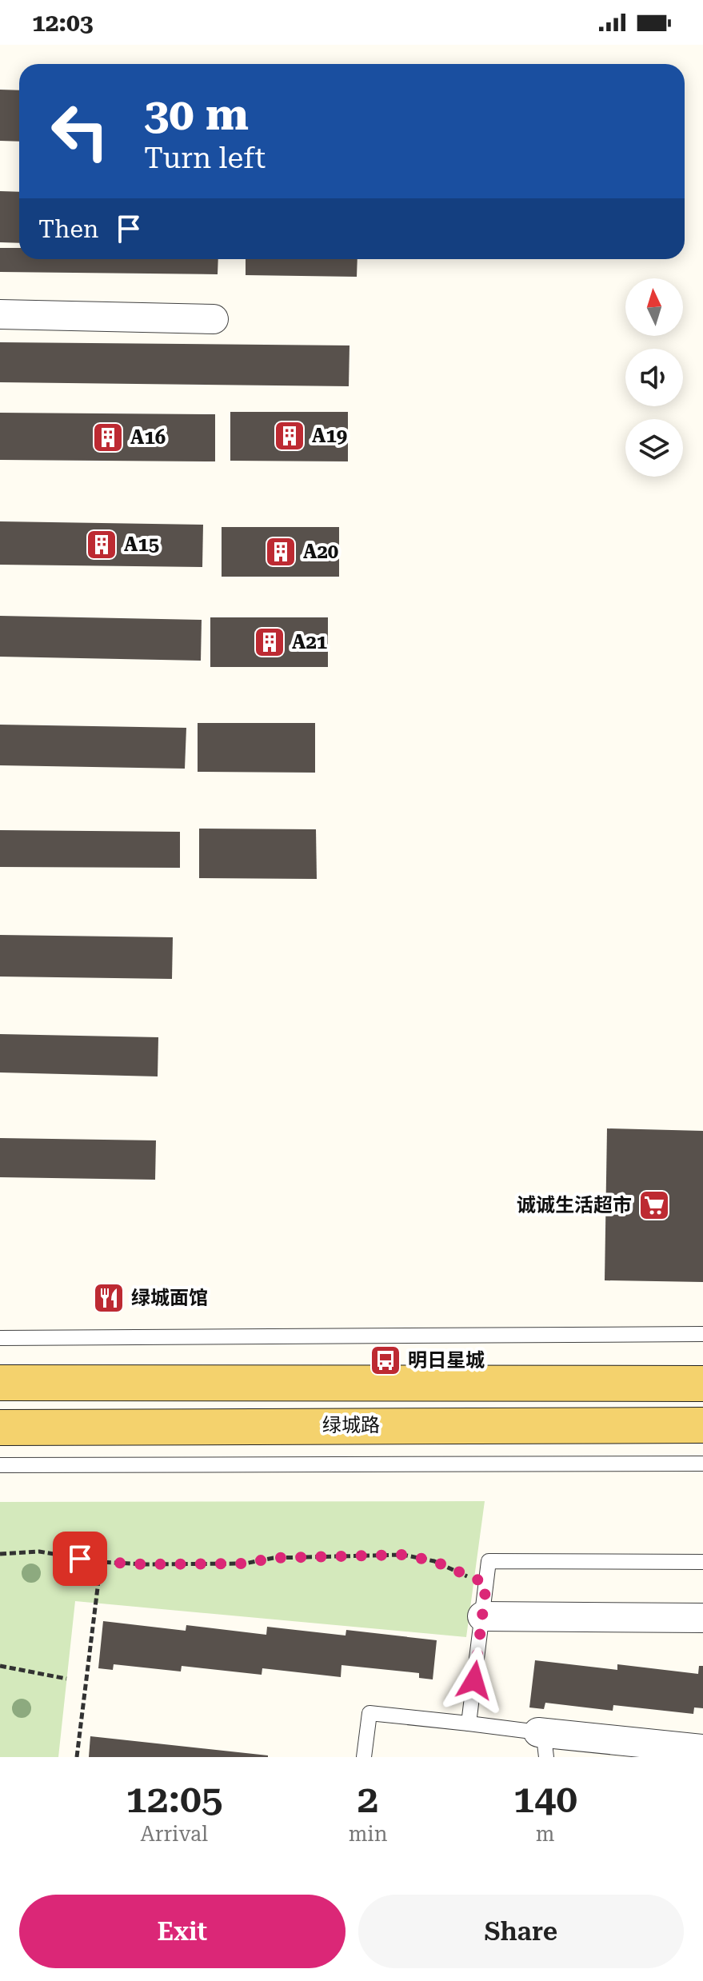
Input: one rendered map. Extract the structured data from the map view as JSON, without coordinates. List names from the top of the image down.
{
  "streets": {
    "main road": ["绿城路"]
  },
  "places": {
    "building": [
      "A19",
      "A16",
      "A15",
      "A20",
      "A21"
    ],
    "supermarket": ["诚诚生活超市"],
    "restaurant": ["绿城面馆"],
    "bus stop": ["明日星城"]
  },
  "north": "top",
  "page": {
    "status": "12:03",
    "turn": ["30 m", "Turn left"],
    "then": "Then",
    "eta": [
      "12:05",
      "Arrival",
      "2",
      "min",
      "140",
      "m"
    ],
    "buttons": ["Exit", "Share"]
  }
}
